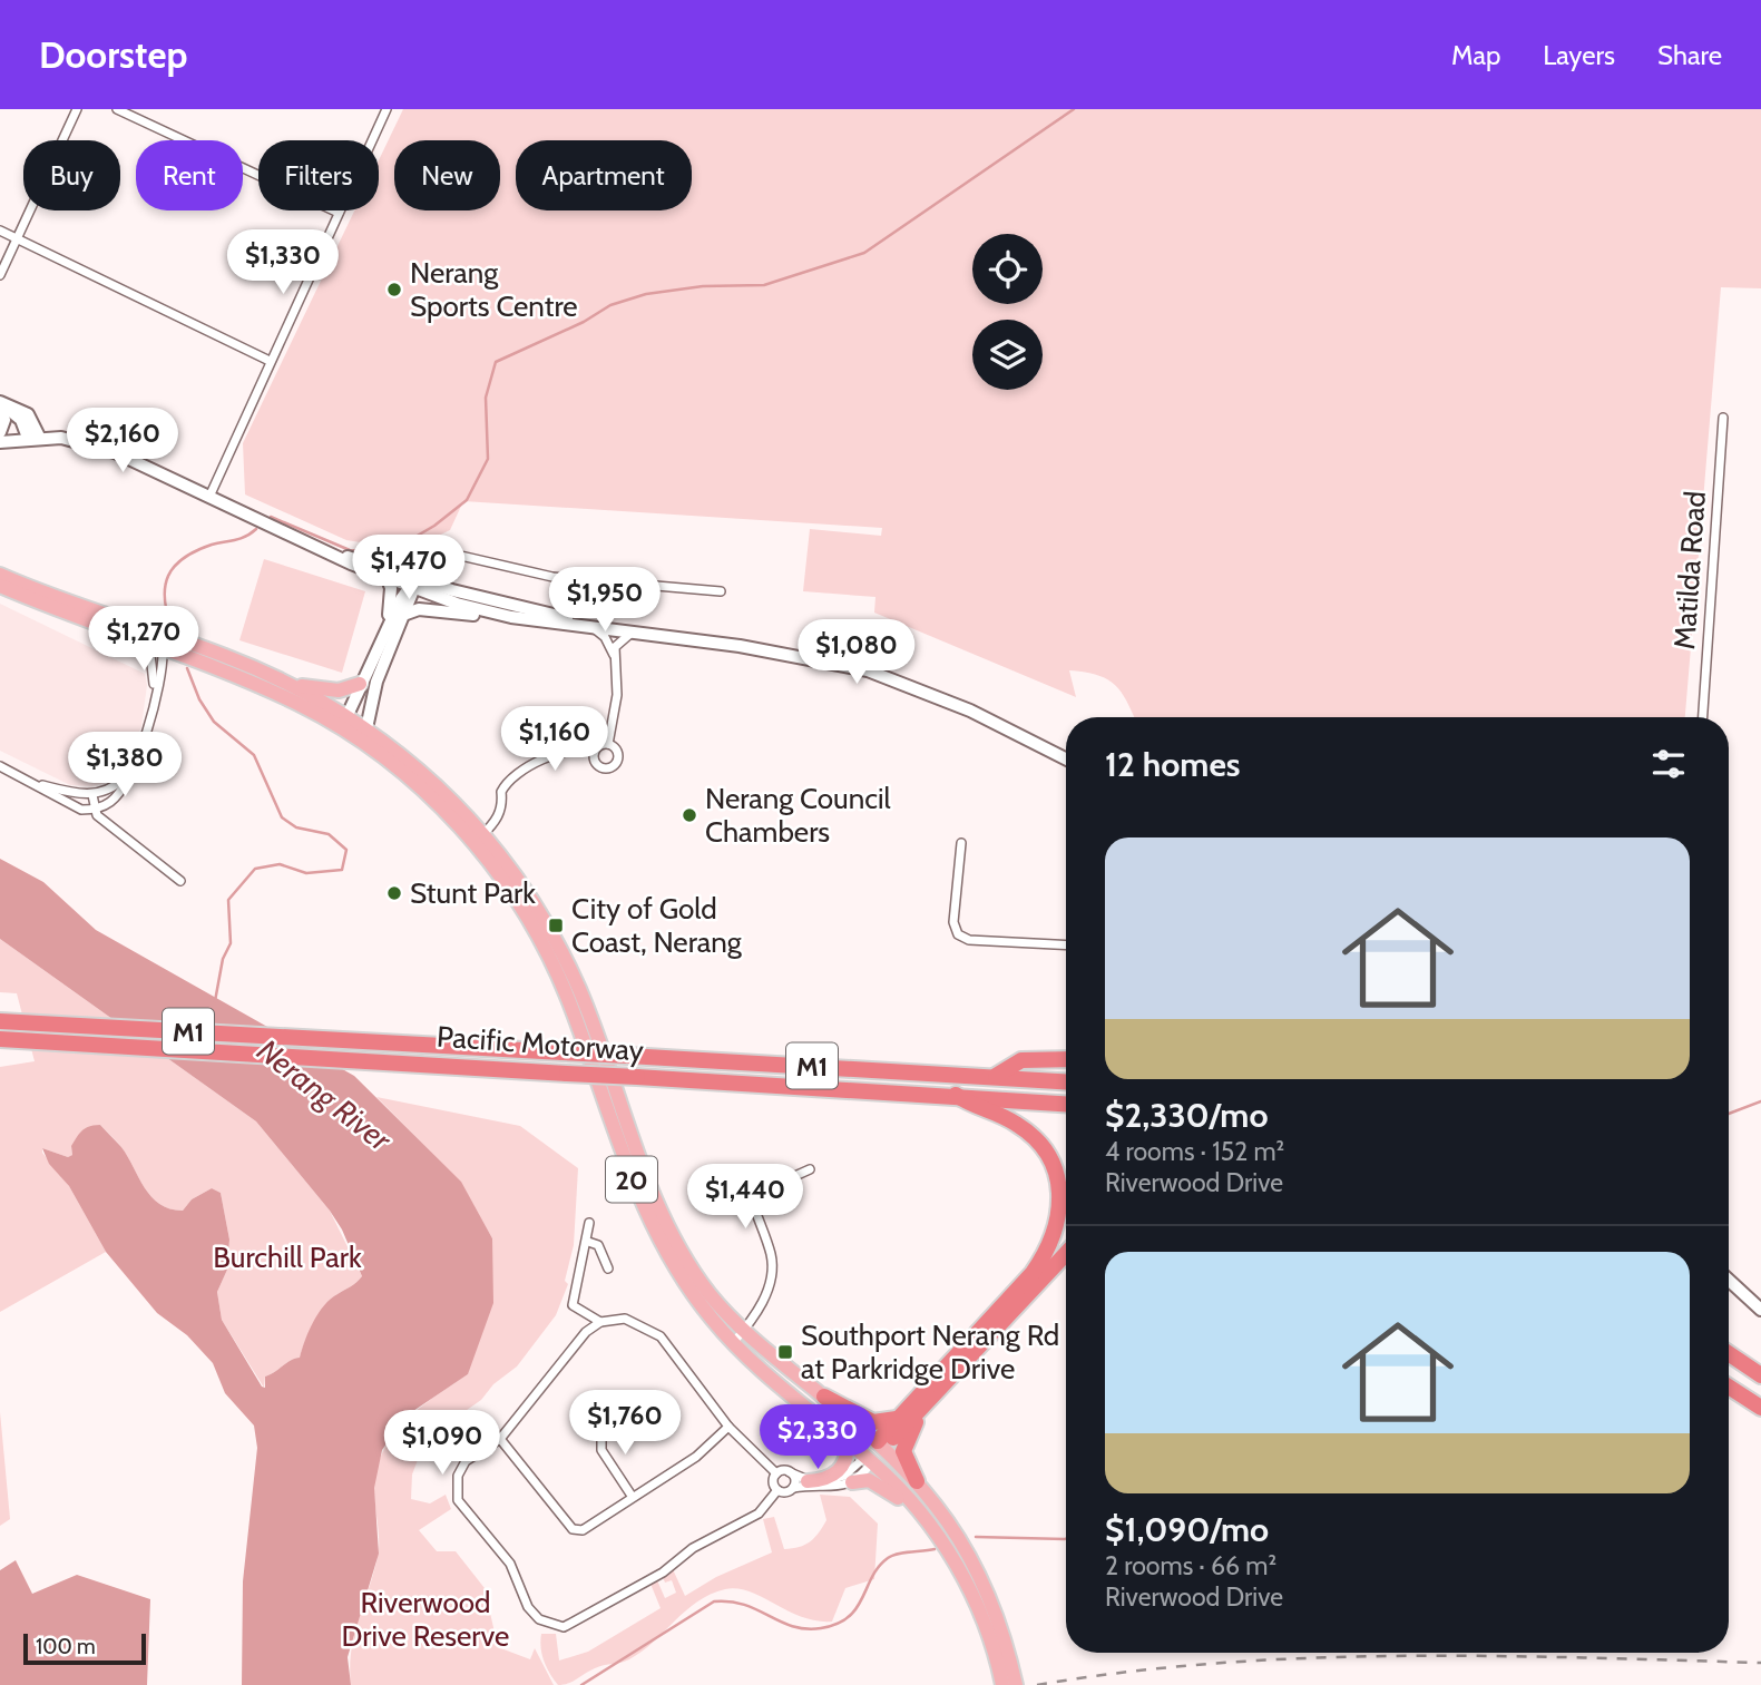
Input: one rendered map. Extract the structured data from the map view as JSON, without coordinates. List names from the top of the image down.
{
  "streets": {
    "highway": ["M1", "Pacific Motorway"],
    "main road": ["20"],
    "street": ["Matilda Road"]
  },
  "water": ["Nerang River"],
  "parks": ["Burchill Park", "Riverwood Drive Reserve"],
  "places": {
    "other": ["Nerang Sports Centre", "Nerang Council Chambers", "Stunt Park"],
    "transit": ["City of Gold Coast, Nerang", "Southport Nerang Rd at Parkridge Drive"]
  },
  "scale_bar": "100 m",
  "page": {
    "header": "Doorstep",
    "nav": ["Map", "Layers", "Share"],
    "chip": [
      "Buy",
      "Rent",
      "Filters",
      "New",
      "Apartment"
    ],
    "price": [
      "$1,330",
      "$2,160",
      "$1,470",
      "$1,950",
      "$1,270",
      "$1,080",
      "$1,160",
      "$1,380",
      "$1,440",
      "$1,760",
      "$2,330",
      "$1,090"
    ],
    "heading": "12 homes",
    "list": [
      {
        "name": "$2,330/mo",
        "note": "4 rooms · 152 m² · Riverwood Drive"
      },
      {
        "name": "$1,090/mo",
        "note": "2 rooms · 66 m² · Riverwood Drive"
      }
    ],
    "scale": "100 m"
  }
}
